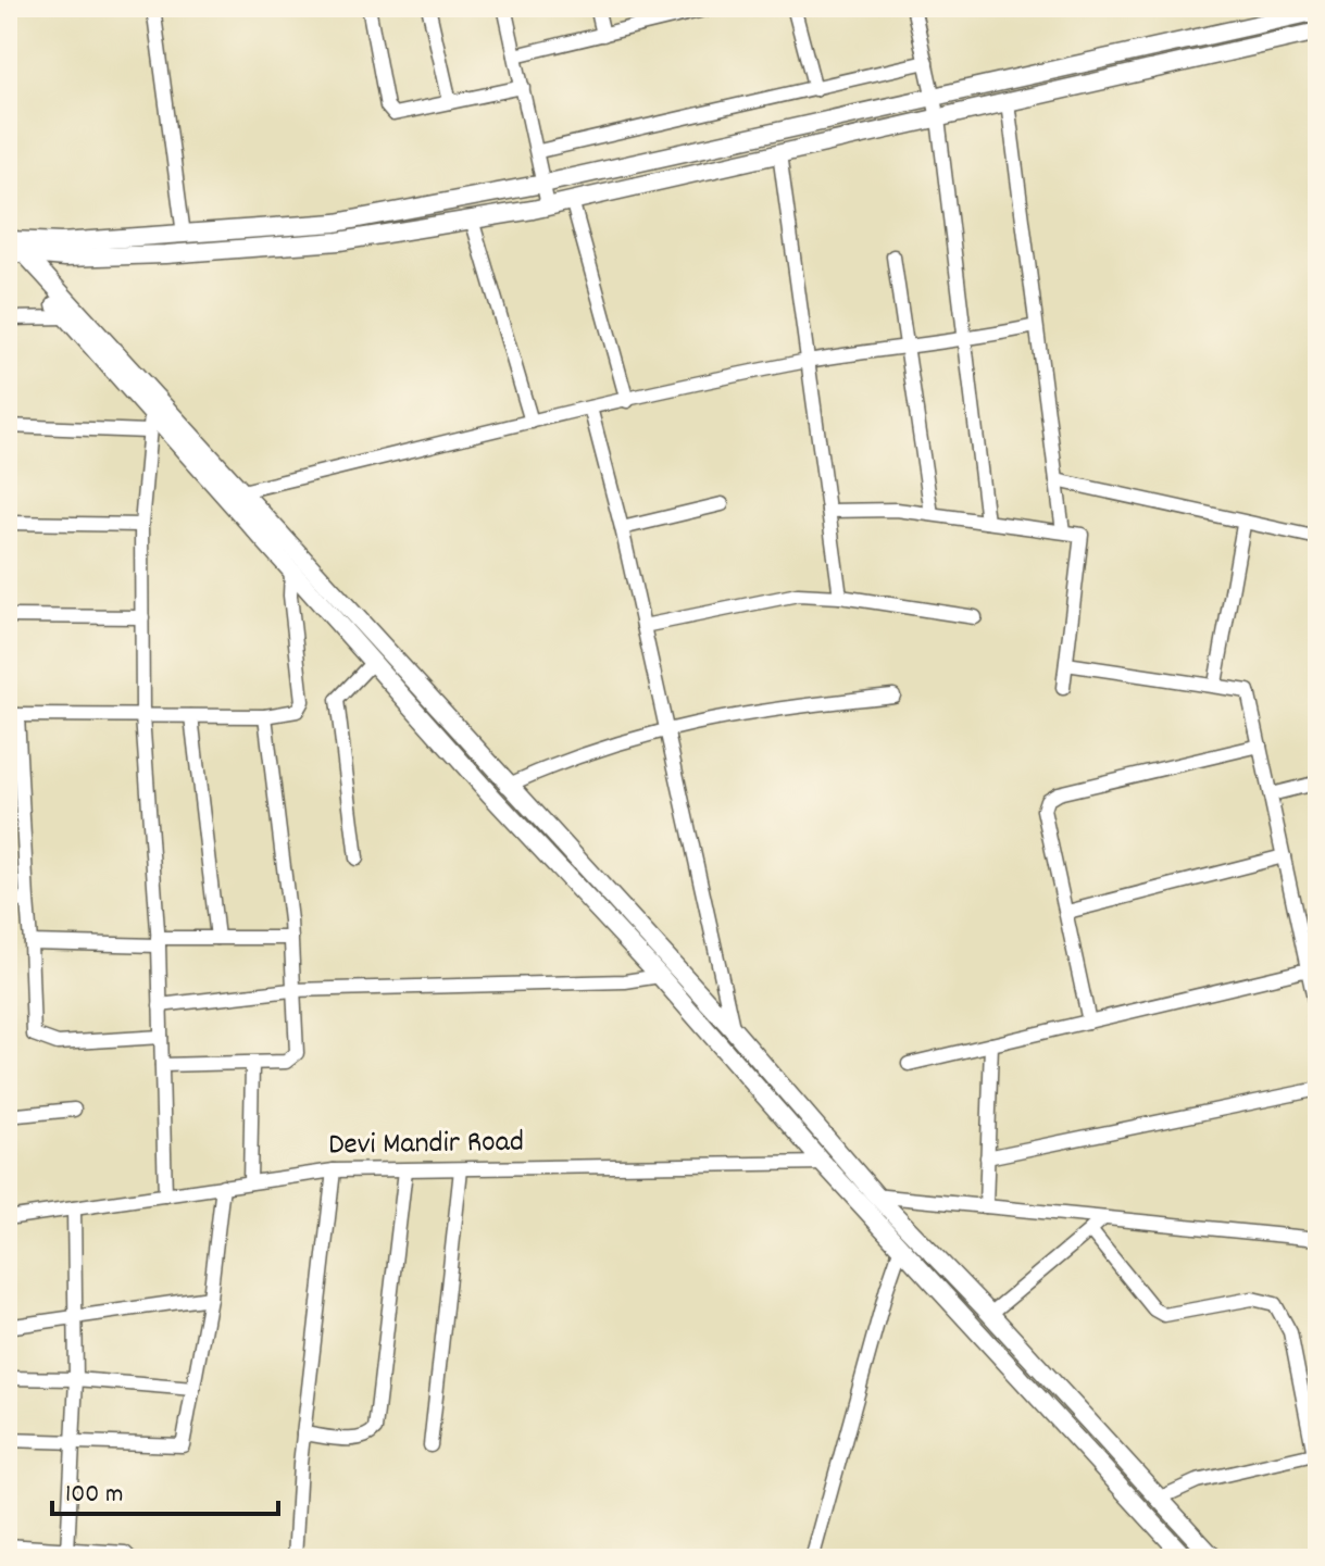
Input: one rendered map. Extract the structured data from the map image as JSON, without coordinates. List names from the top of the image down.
{
  "streets": {
    "street": ["Devi Mandir Road"]
  },
  "scale_bar": "100 m"
}
